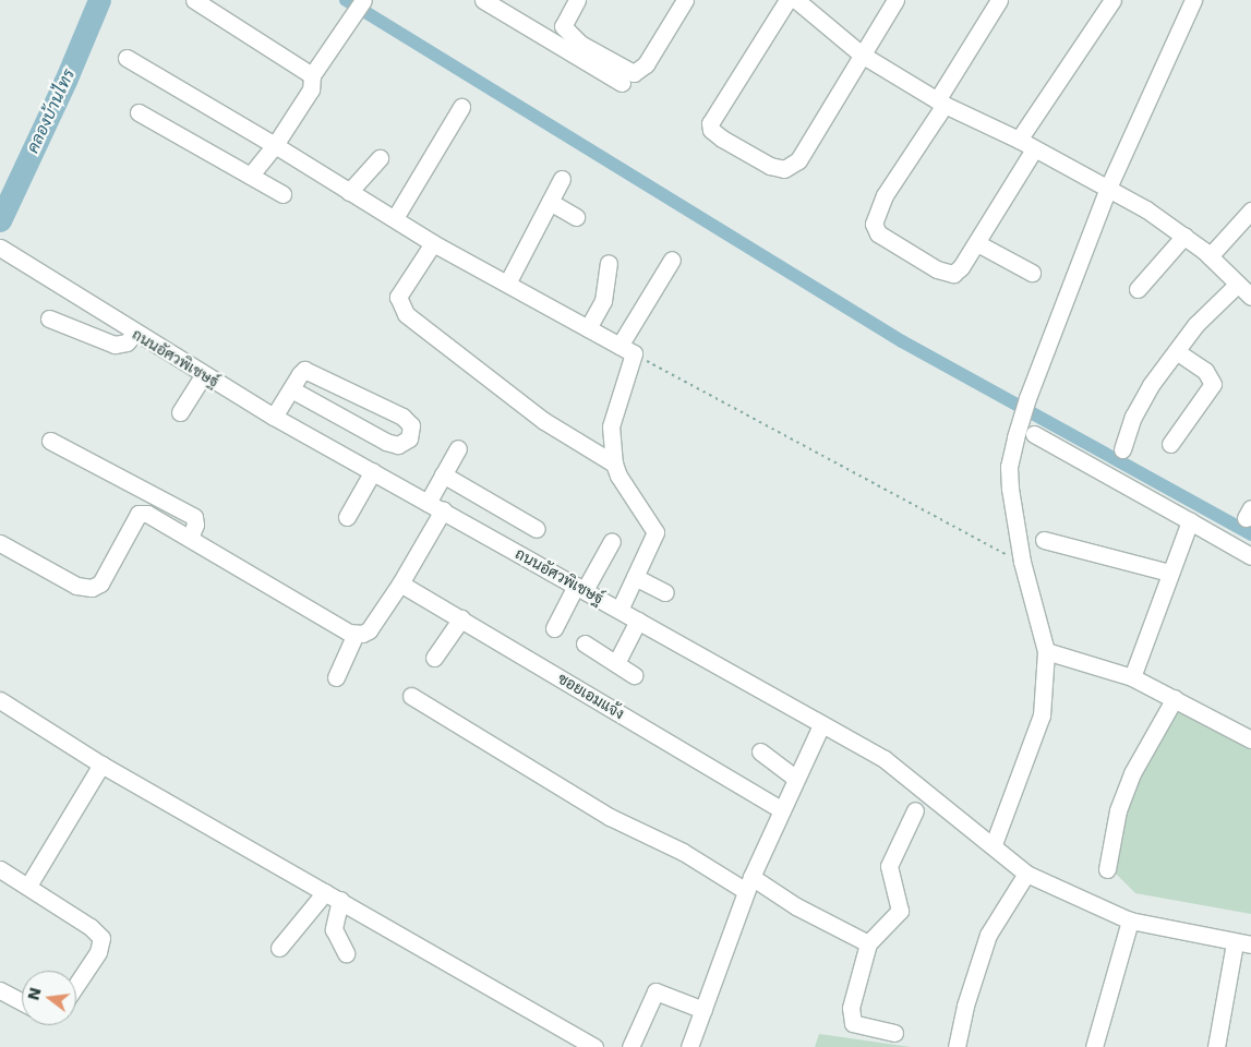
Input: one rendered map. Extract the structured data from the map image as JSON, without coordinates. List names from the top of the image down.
{
  "streets": {
    "street": ["ถนนอัศวพิเชษฐ์", "ซอยเอมแจ้ง"]
  },
  "water": ["คลองบ้านไทร"],
  "north": "left"
}
